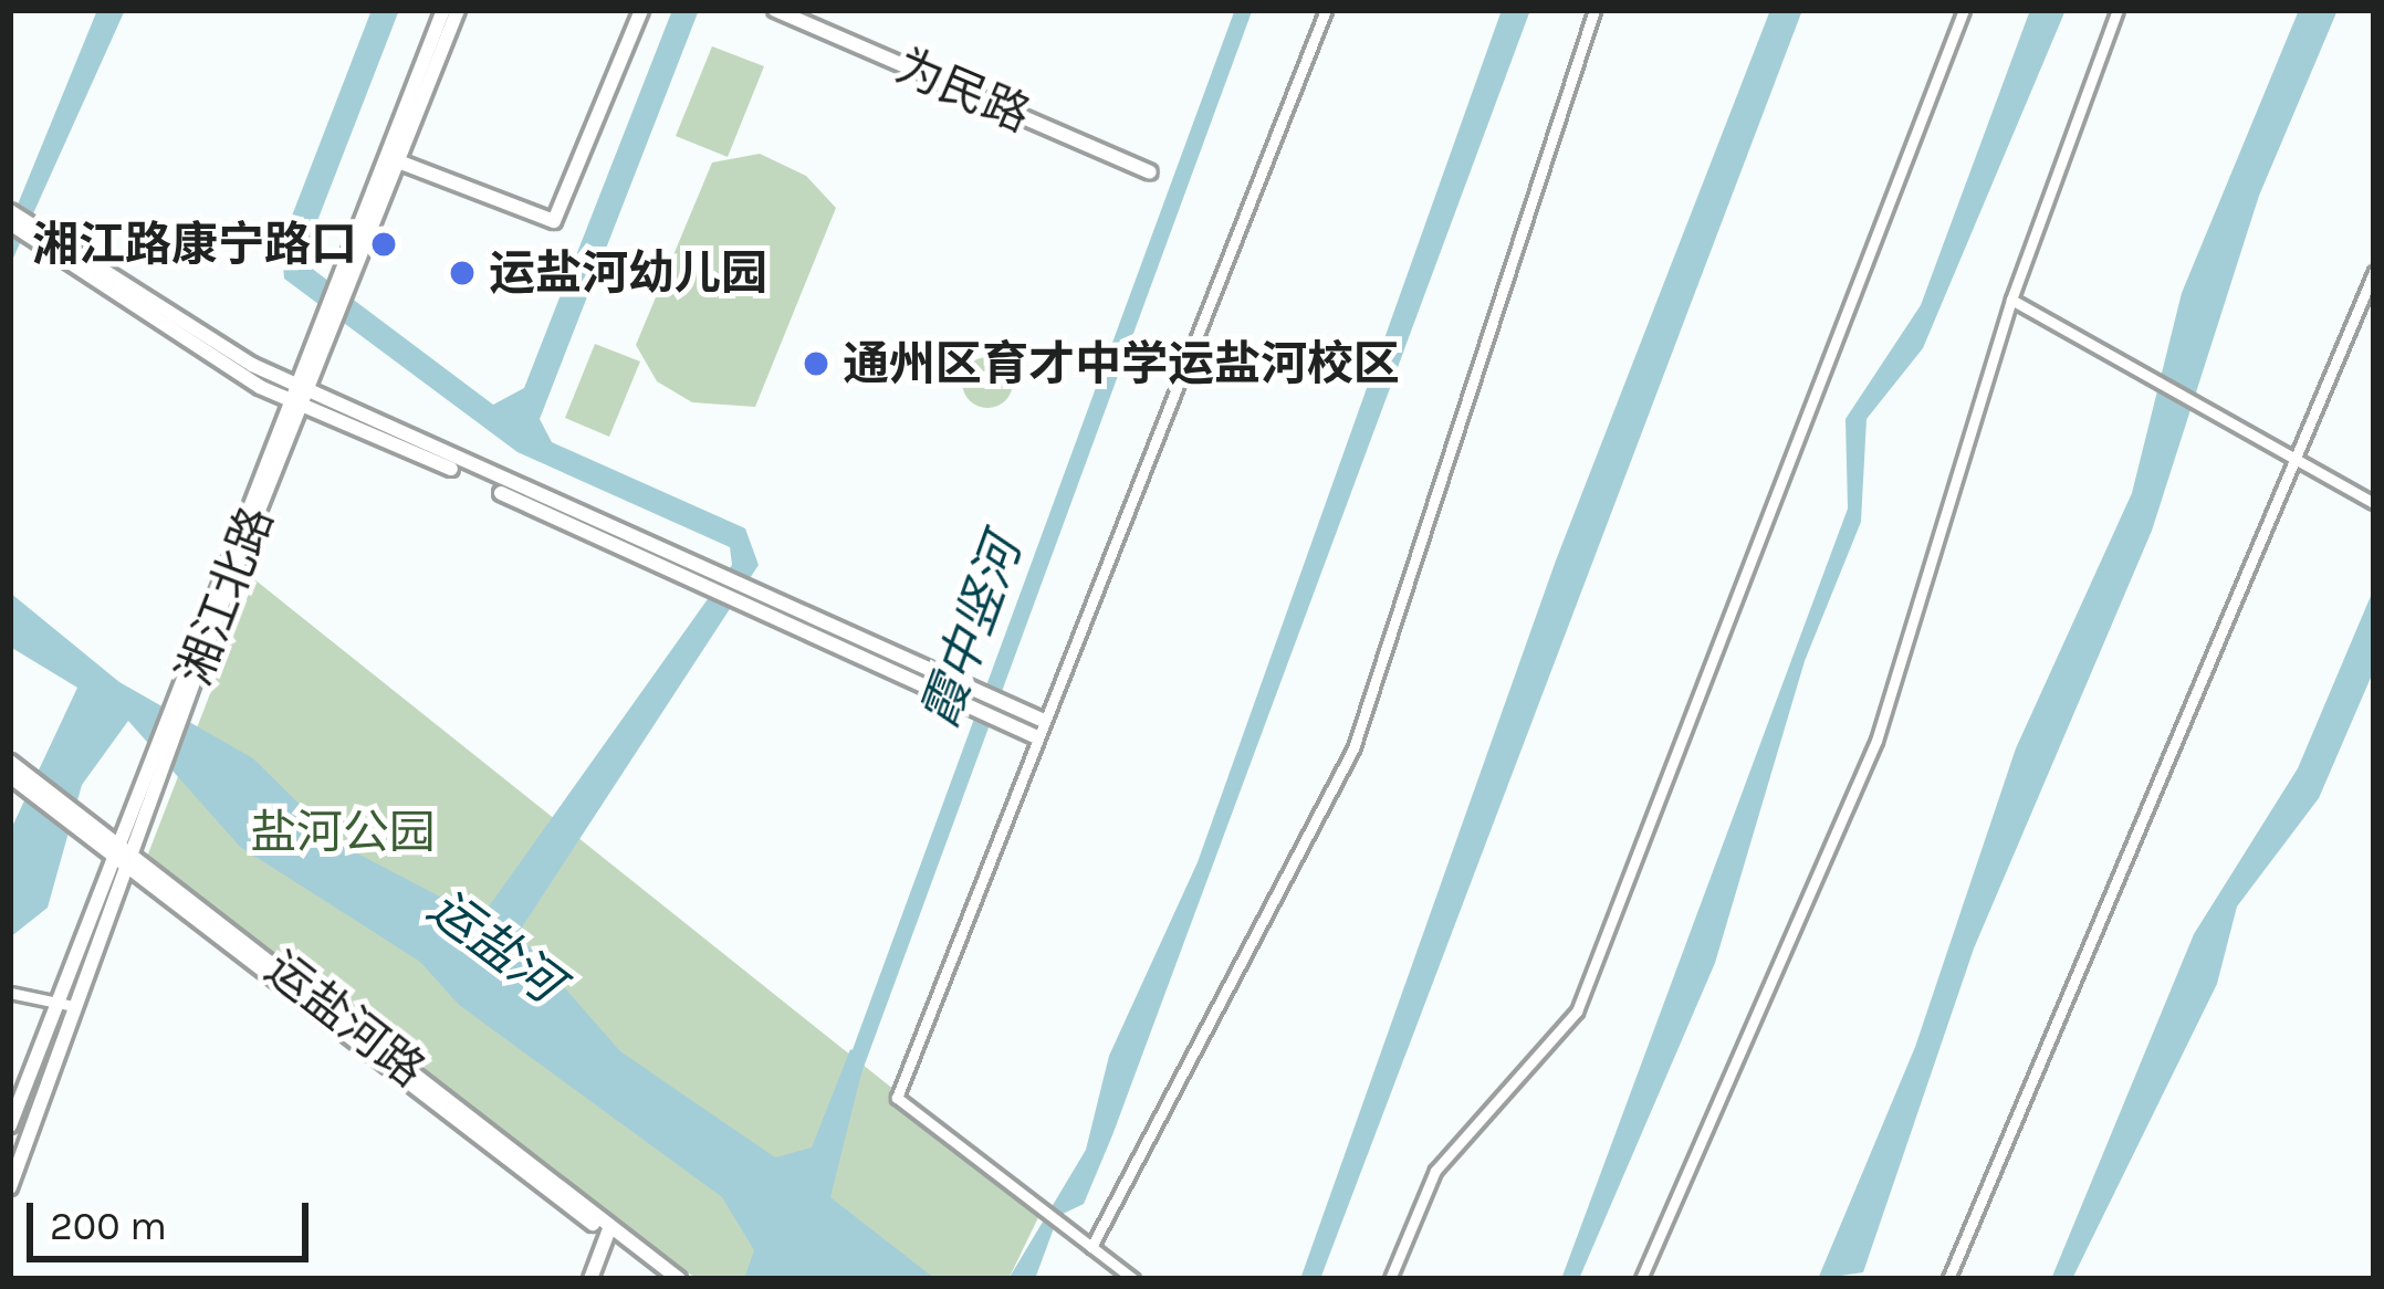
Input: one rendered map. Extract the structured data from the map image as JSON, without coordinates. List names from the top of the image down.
{
  "streets": {
    "street": ["为民路", "湘江北路", "运盐河路"]
  },
  "crossings": [
    ["湘江北路", "运盐河路"]
  ],
  "water": ["霞中竖河", "运盐河"],
  "parks": ["盐河公园"],
  "places": ["湘江路康宁路口", "运盐河幼儿园", "通州区育才中学运盐河校区"],
  "scale_bar": "200 m"
}
